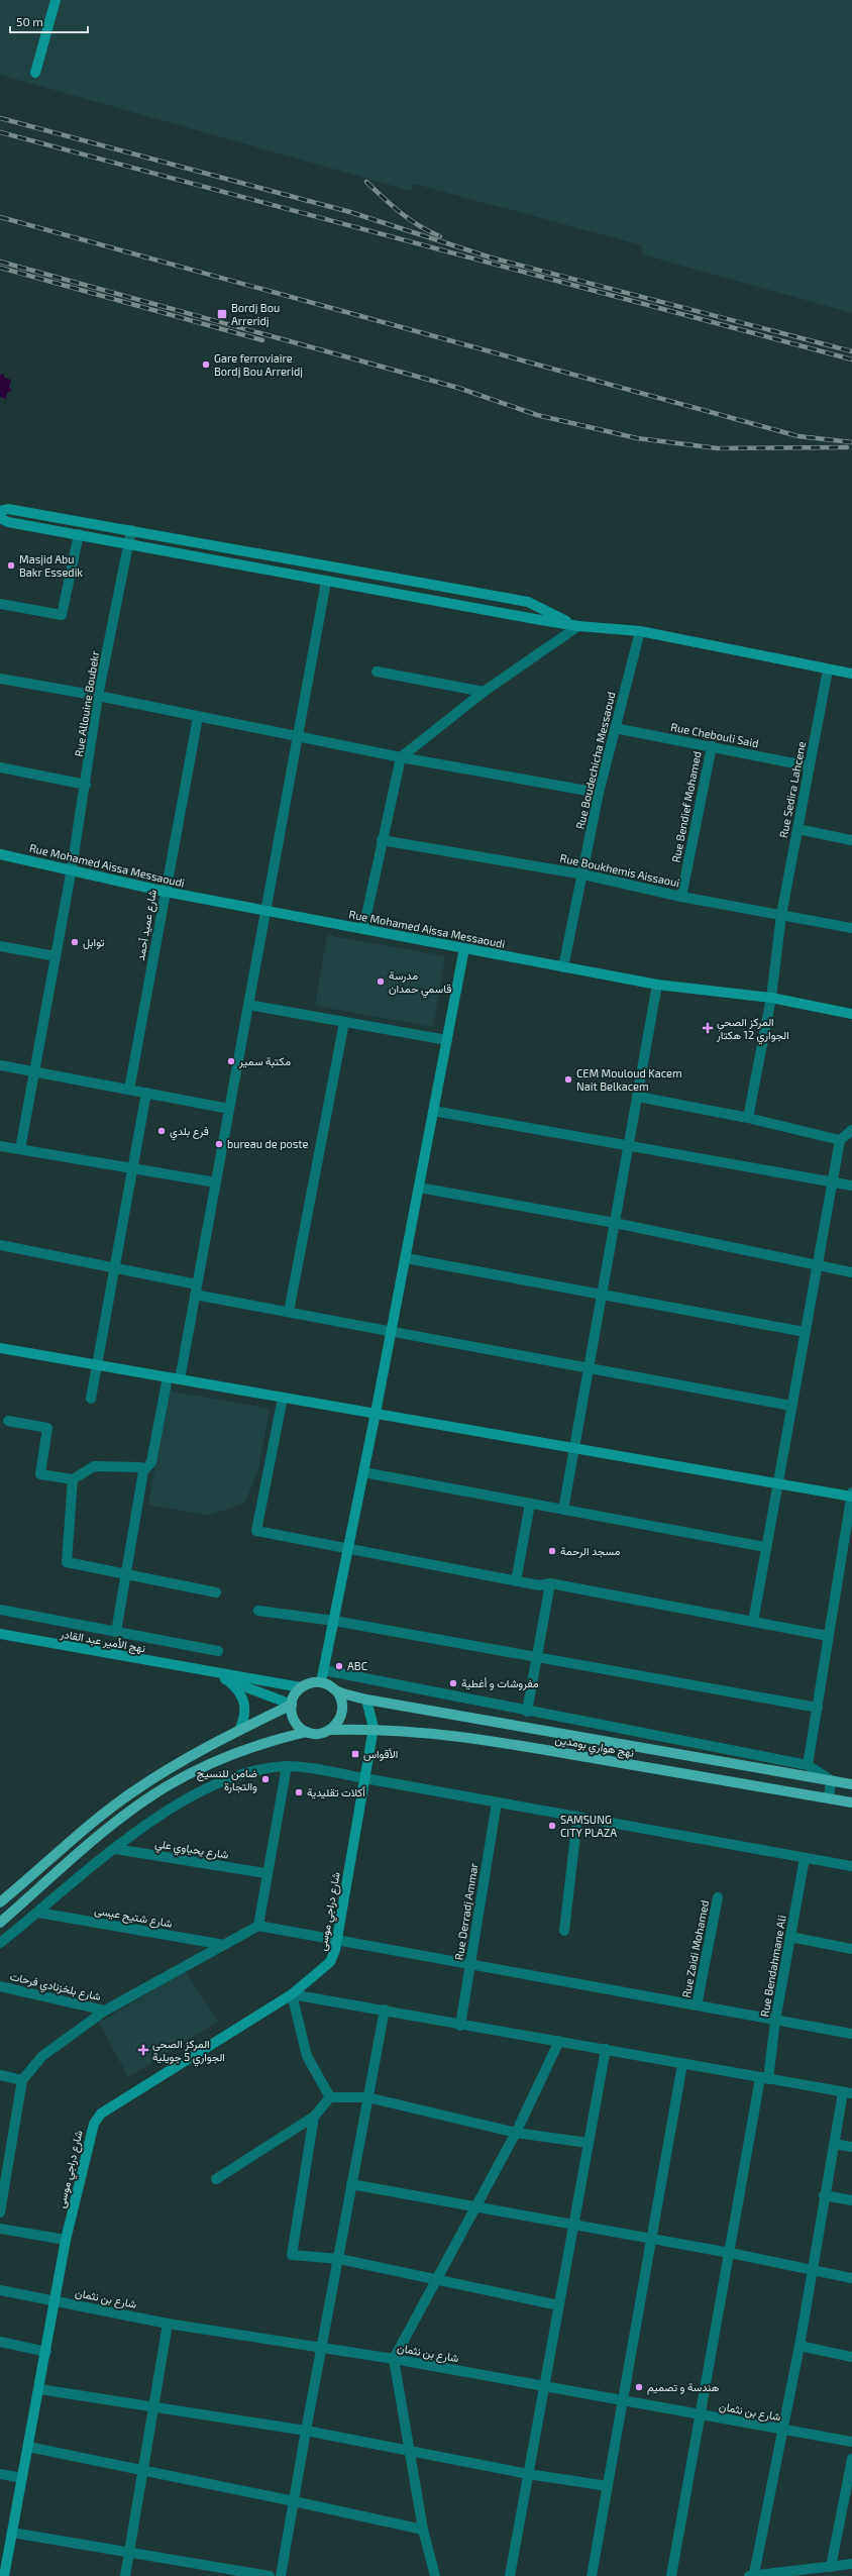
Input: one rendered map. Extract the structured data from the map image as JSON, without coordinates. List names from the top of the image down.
{
  "streets": {
    "main road": ["نهج هواري بومدين"],
    "street": [
      "Rue Allouine Boubekr",
      "Rue Chebouli Said",
      "Rue Boudechicha Messaoud",
      "Rue Sedira Lahcene",
      "Rue Bendief Mohamed",
      "Rue Mohamed Aissa Messaoudi",
      "Rue Boukhemis Aissaoui",
      "شارع عميد أحمد",
      "نهج الأمير عبد القادر",
      "شارع يحياوي علي",
      "شارع دراجي موسى",
      "Rue Derradj Ammar",
      "شارع شتيح عيسى",
      "Rue Zaidi Mohamed",
      "Rue Bendahmane Ali",
      "شارع بلخزنادي فرحات",
      "شارع بن نثمان"
    ]
  },
  "crossings": [
    ["Rue Allouine Boubekr", "Rue Mohamed Aissa Messaoudi"],
    ["Rue Chebouli Said", "Rue Boudechicha Messaoud"],
    ["Rue Chebouli Said", "Rue Sedira Lahcene"],
    ["Rue Chebouli Said", "Rue Bendief Mohamed"],
    ["Rue Boudechicha Messaoud", "Rue Mohamed Aissa Messaoudi"],
    ["Rue Boudechicha Messaoud", "Rue Boukhemis Aissaoui"],
    ["Rue Sedira Lahcene", "Rue Mohamed Aissa Messaoudi"],
    ["Rue Sedira Lahcene", "Rue Boukhemis Aissaoui"],
    ["Rue Bendief Mohamed", "Rue Boukhemis Aissaoui"],
    ["Rue Mohamed Aissa Messaoudi", "شارع عميد أحمد"],
    ["نهج الأمير عبد القادر", "نهج هواري بومدين"],
    ["نهج هواري بومدين", "شارع دراجي موسى"],
    ["شارع دراجي موسى", "شارع بن نثمان"],
    ["Rue Bendahmane Ali", "شارع بن نثمان"]
  ],
  "places": {
    "transit": ["Bordj Bou Arreridj", "الأقواس"],
    "other": [
      "Gare ferroviaire Bordj Bou Arreridj",
      "Masjid Abu Bakr Essedik",
      "توابل",
      "مدرسة قاسمي حمدان",
      "مكتبة سمير",
      "CEM Mouloud Kacem Nait Belkacem",
      "فرع بلدي",
      "bureau de poste",
      "مسجد الرحمة",
      "ABC",
      "مفروشات و أغطية",
      "ضامن للنسيج والتجارة",
      "أكلات تقليدية",
      "SAMSUNG CITY PLAZA",
      "هندسة و تصميم"
    ],
    "health": ["المركز الصحي الجواري 12 هكتار", "المركز الصحي الجواري 5 جويلية"]
  },
  "scale_bar": "50 m"
}
